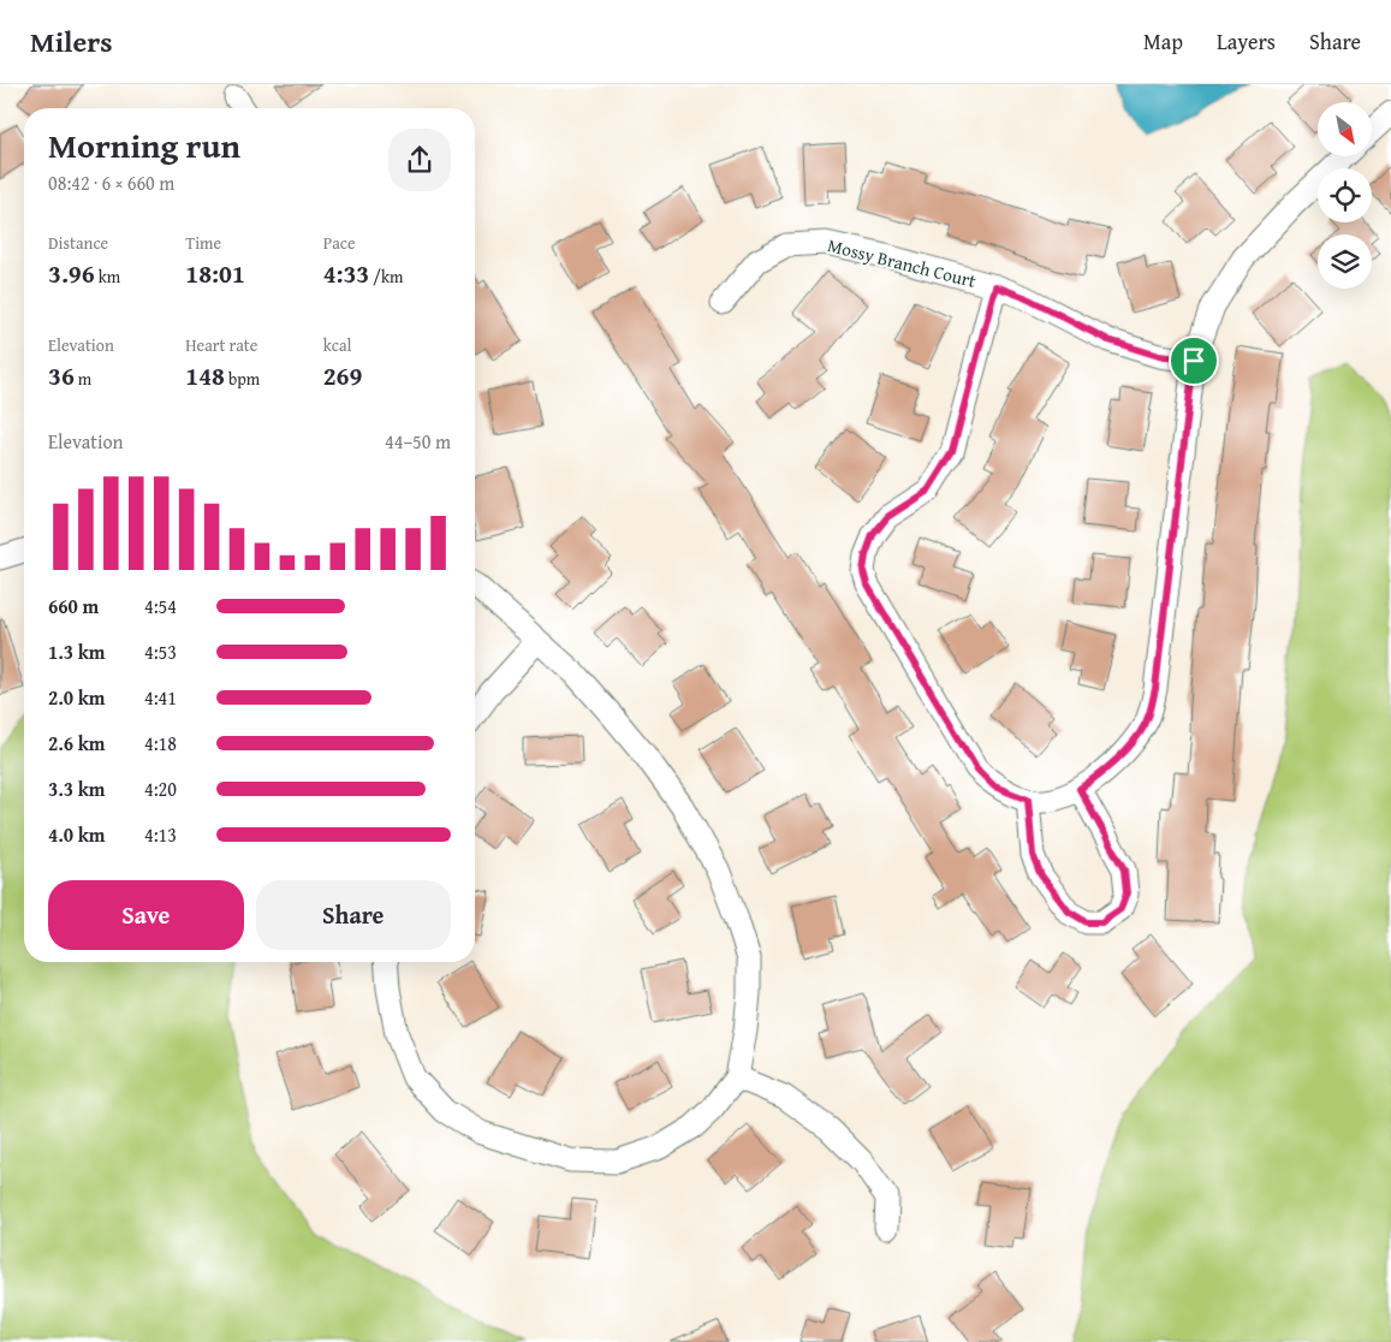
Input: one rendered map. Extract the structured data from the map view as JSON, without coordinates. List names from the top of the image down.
{
  "streets": {
    "street": ["Mossy Branch Court"]
  },
  "north": "bottom right",
  "page": {
    "header": "Milers",
    "nav": ["Map", "Layers", "Share"],
    "heading": ["Morning run", "08:42 · 6 × 660 m"],
    "stats": [
      ["Distance", "3.96 km"],
      ["Time", "18:01"],
      ["Pace", "4:33 /km"],
      ["Elevation", "36 m"],
      ["Heart rate", "148 bpm"],
      ["kcal", "269"]
    ],
    "chart": ["Elevation", "44–50 m"],
    "list": [
      {
        "name": "660 m",
        "note": "4:54"
      },
      {
        "name": "1.3 km",
        "note": "4:53"
      },
      {
        "name": "2.0 km",
        "note": "4:41"
      },
      {
        "name": "2.6 km",
        "note": "4:18"
      },
      {
        "name": "3.3 km",
        "note": "4:20"
      },
      {
        "name": "4.0 km",
        "note": "4:13"
      }
    ],
    "buttons": ["Save", "Share"]
  }
}
